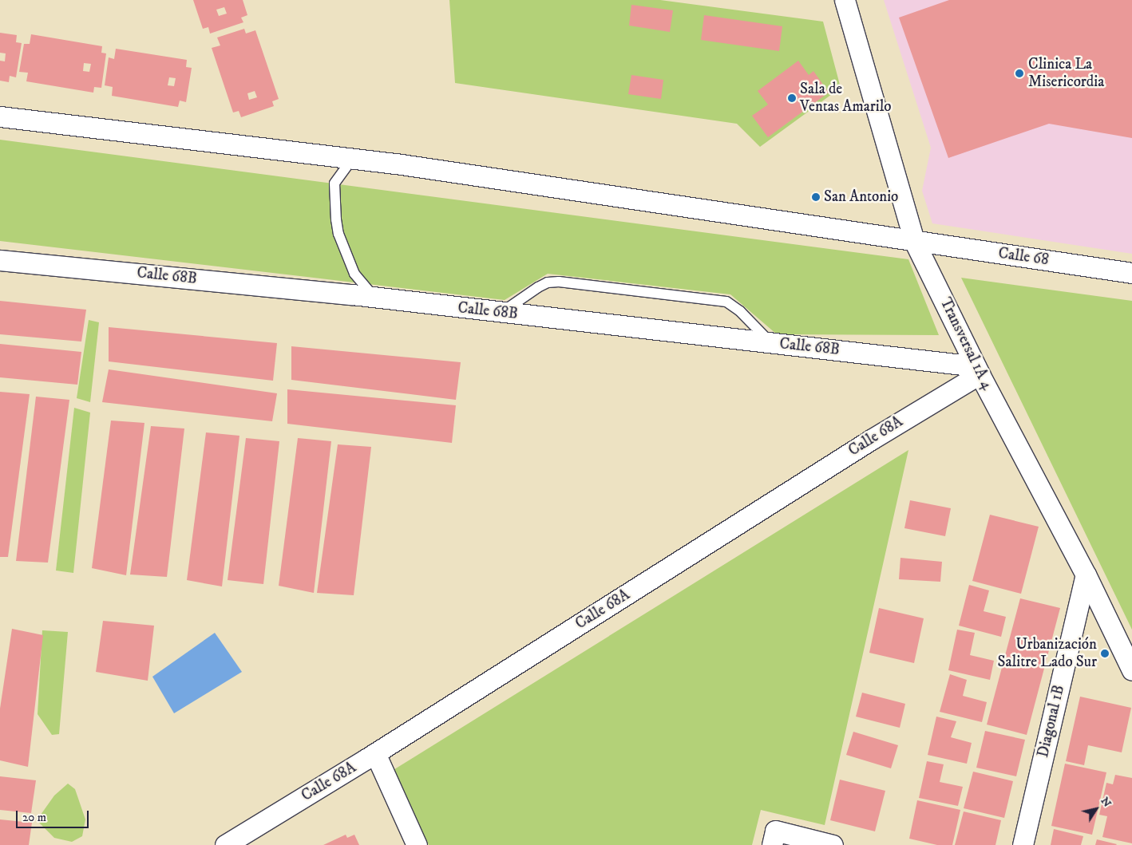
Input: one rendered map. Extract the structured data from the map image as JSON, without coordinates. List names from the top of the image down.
{
  "streets": {
    "street": [
      "Calle 68",
      "Calle 68B",
      "Transversal 1A 4",
      "Calle 68A",
      "Diagonal 1B"
    ]
  },
  "crossings": [
    ["Calle 68", "Transversal 1A 4"],
    ["Calle 68B", "Transversal 1A 4"],
    ["Calle 68B", "Calle 68A"],
    ["Transversal 1A 4", "Calle 68A"],
    ["Transversal 1A 4", "Diagonal 1B"]
  ],
  "places": [
    "Clinica La Misericordia",
    "Sala de Ventas Amarilo",
    "San Antonio",
    "Urbanización Salitre Lado Sur"
  ],
  "scale_bar": "20 m",
  "north": "top right"
}
